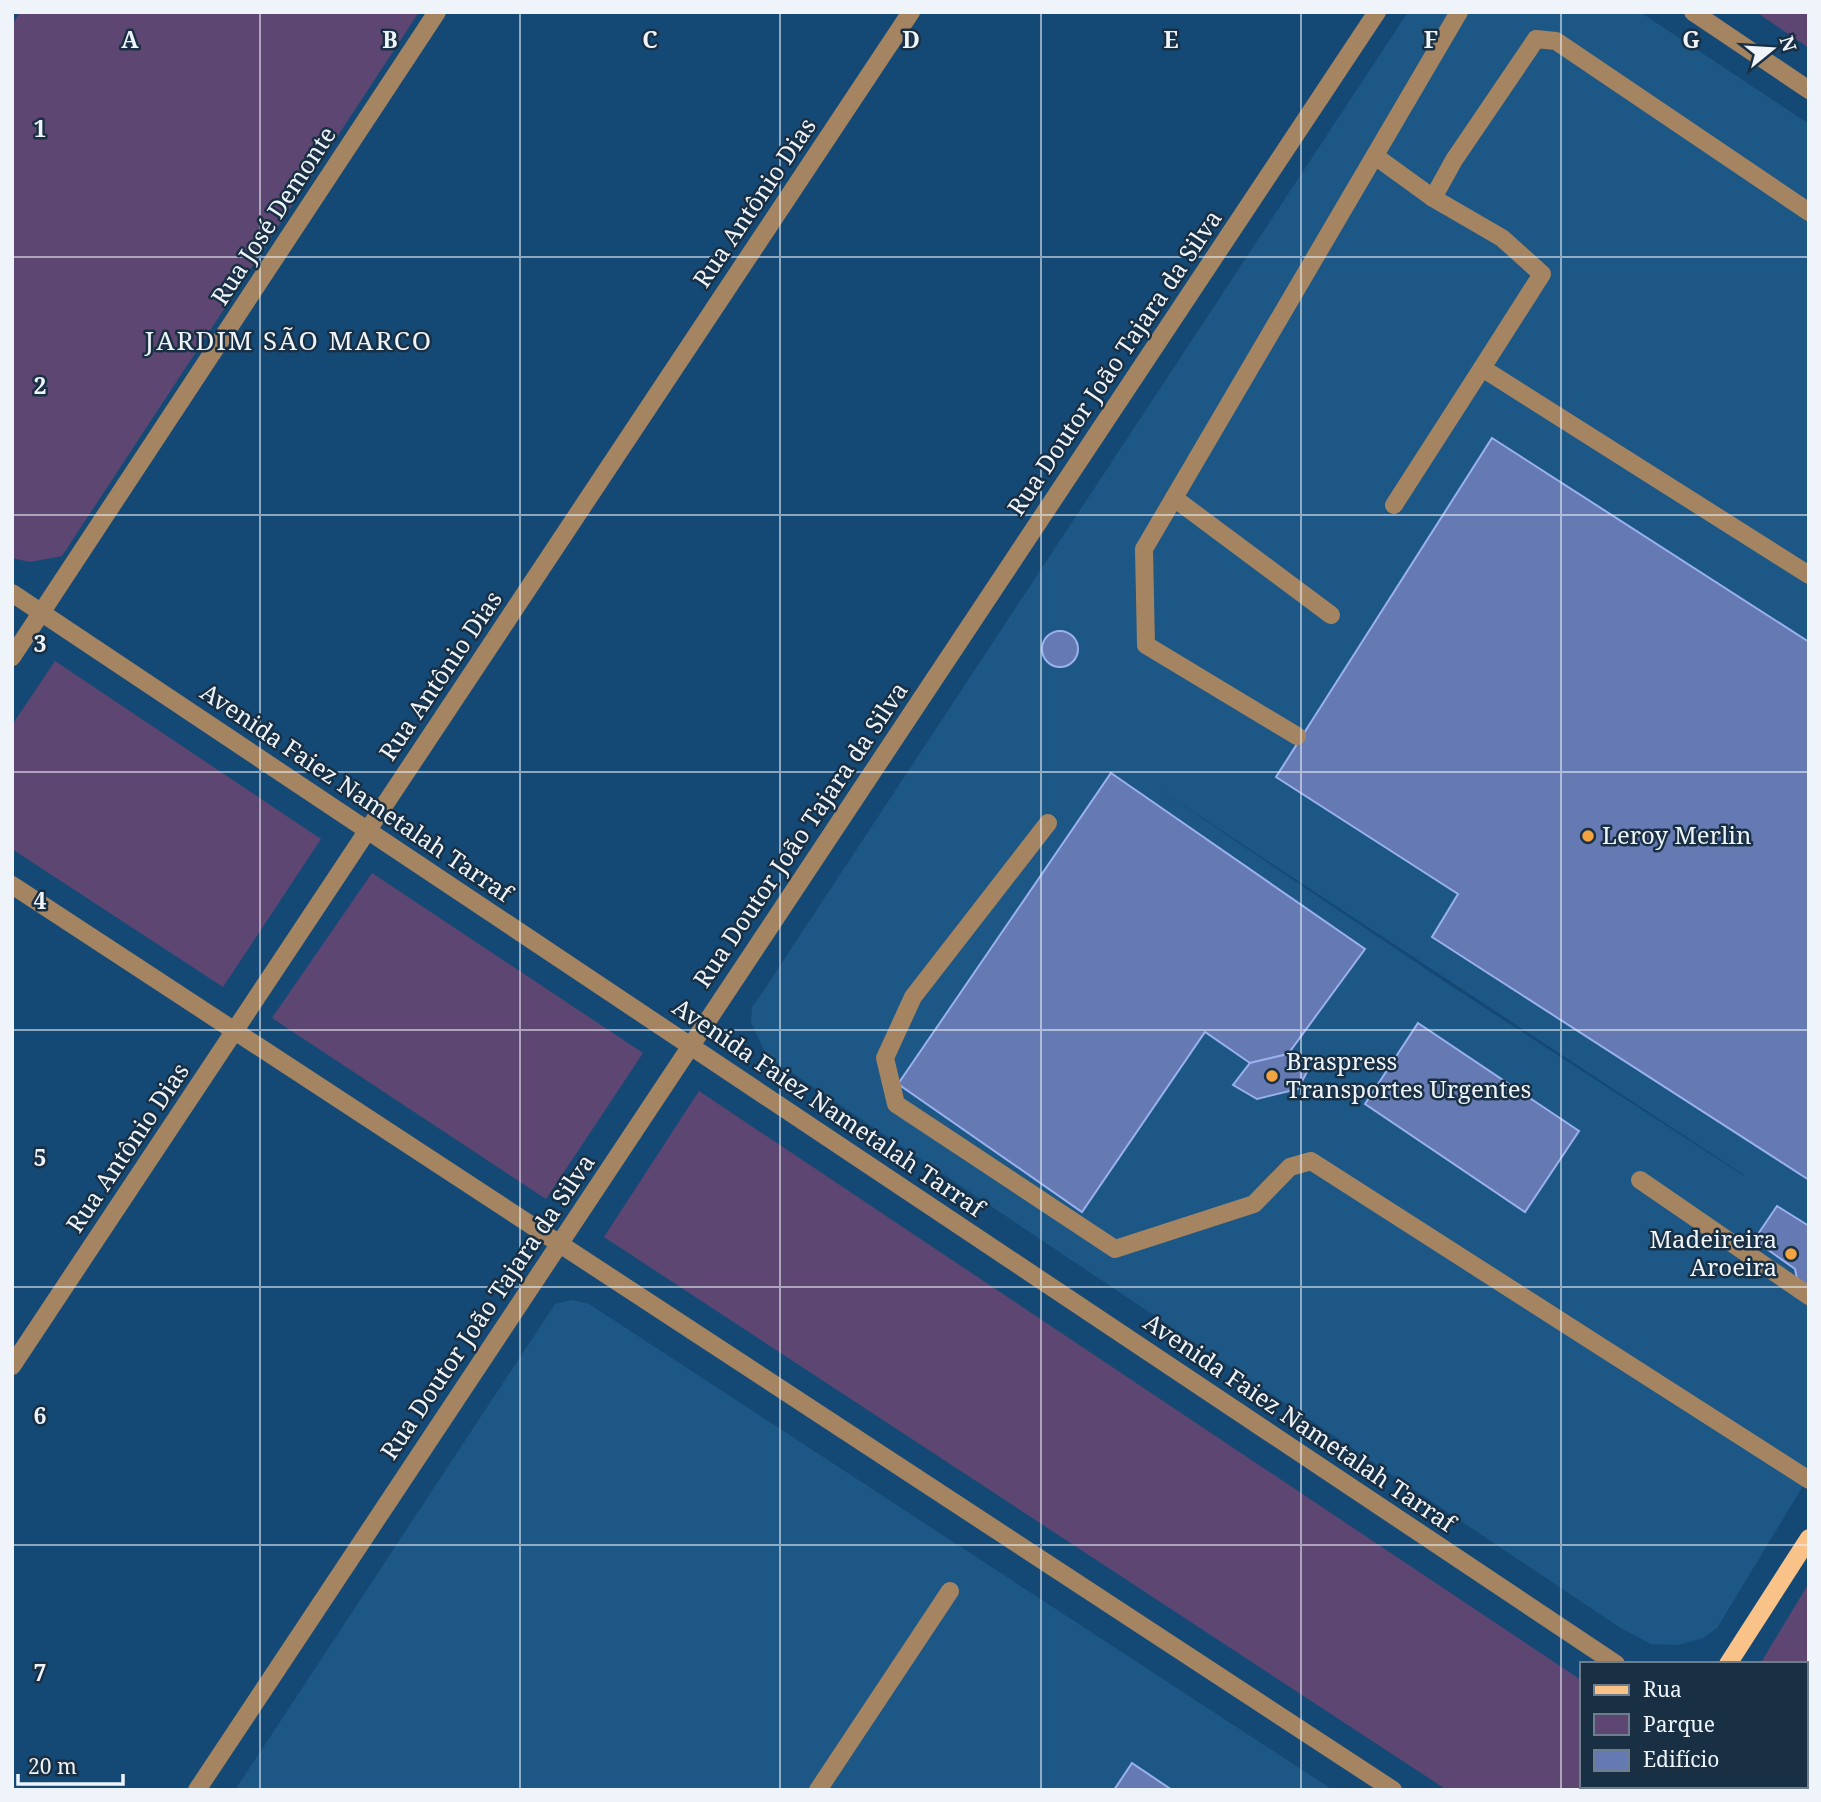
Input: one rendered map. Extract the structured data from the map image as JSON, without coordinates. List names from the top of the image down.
{
  "streets": {
    "street": [
      "Rua Antônio Dias",
      "Rua José Demonte",
      "Rua Doutor João Tajara da Silva",
      "Avenida Faiez Nametalah Tarraf"
    ]
  },
  "crossings": [
    ["Rua Antônio Dias", "Avenida Faiez Nametalah Tarraf"],
    ["Rua José Demonte", "Avenida Faiez Nametalah Tarraf"],
    ["Rua Doutor João Tajara da Silva", "Avenida Faiez Nametalah Tarraf"]
  ],
  "districts": ["JARDIM SÃO MARCO"],
  "places": ["Leroy Merlin", "Braspress Transportes Urgentes", "Madeireira Aroeira"],
  "legend": ["Rua", "Parque", "Edifício"],
  "scale_bar": "20 m",
  "north": "right",
  "grid": {
    "columns": [
      "A",
      "B",
      "C",
      "D",
      "E",
      "F",
      "G"
    ],
    "rows": [
      "1",
      "2",
      "3",
      "4",
      "5",
      "6",
      "7"
    ]
  }
}
